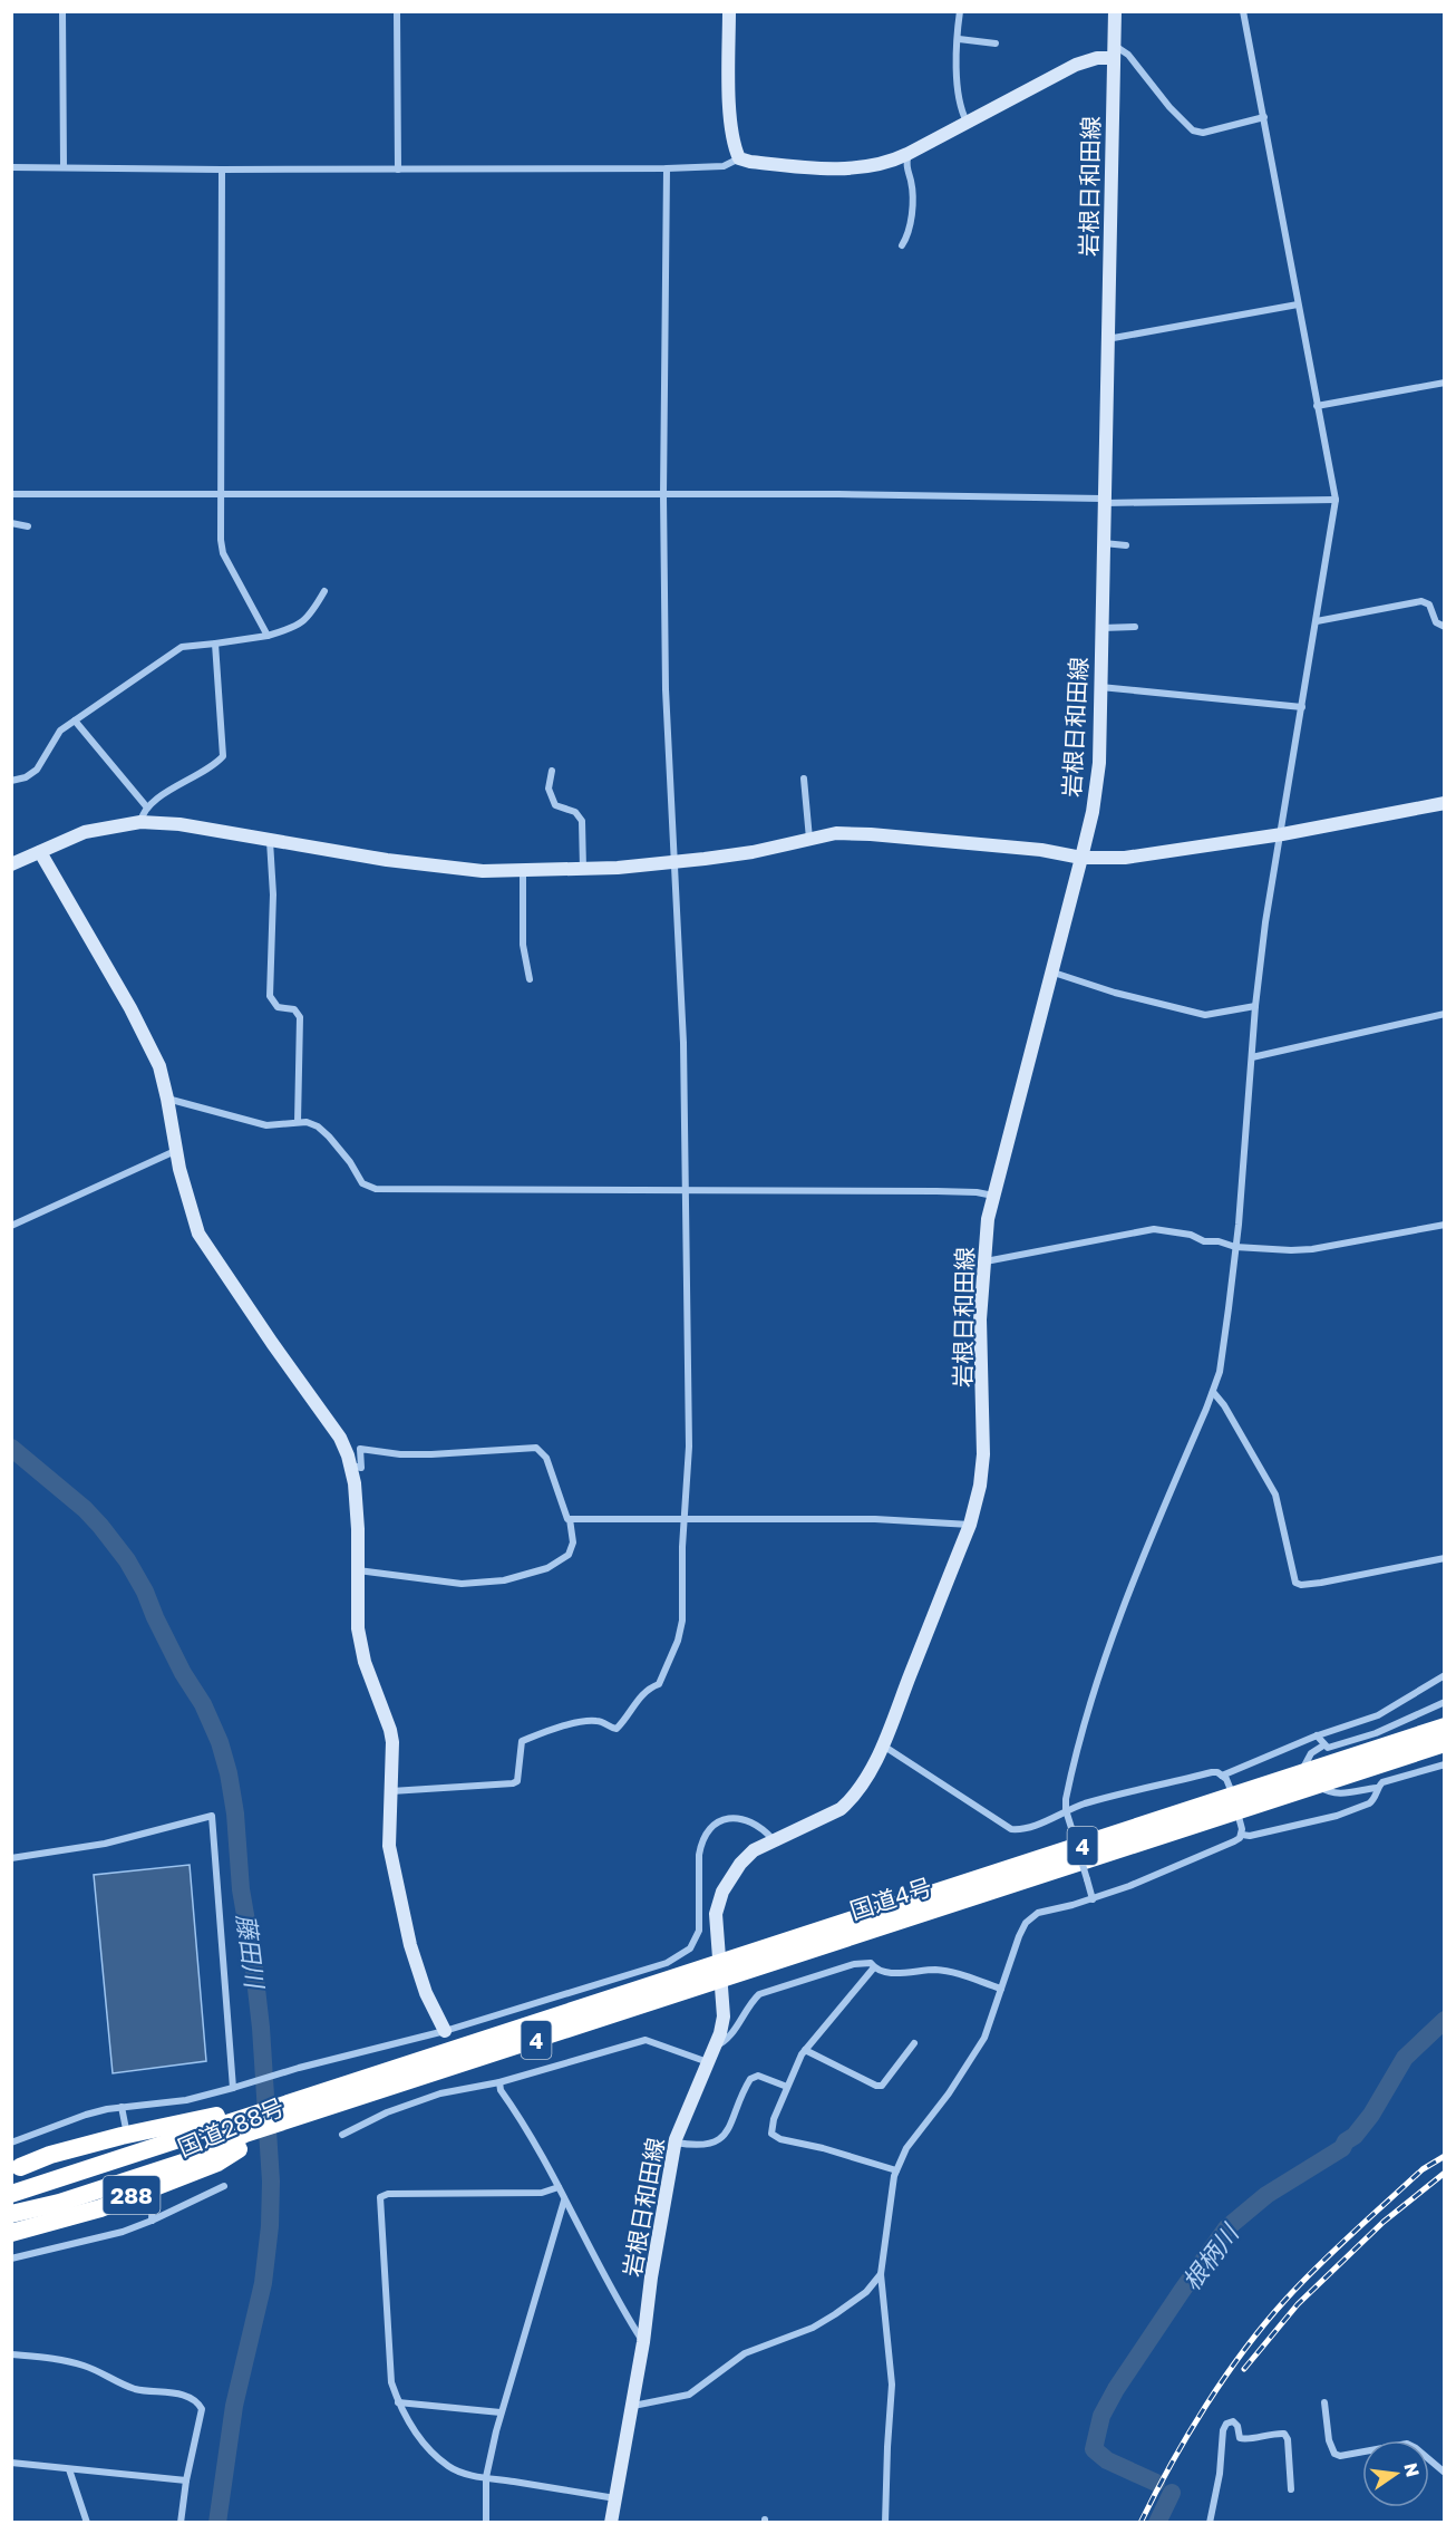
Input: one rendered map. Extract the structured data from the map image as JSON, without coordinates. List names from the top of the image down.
{
  "streets": {
    "highway": [
      "4",
      "国道4号",
      "国道288号",
      "288"
    ],
    "street": ["岩根日和田線"]
  },
  "crossings": [
    ["岩根日和田線", "国道4号"],
    ["国道4号", "国道288号"]
  ],
  "water": ["藤田川", "根柄川"],
  "north": "right"
}
